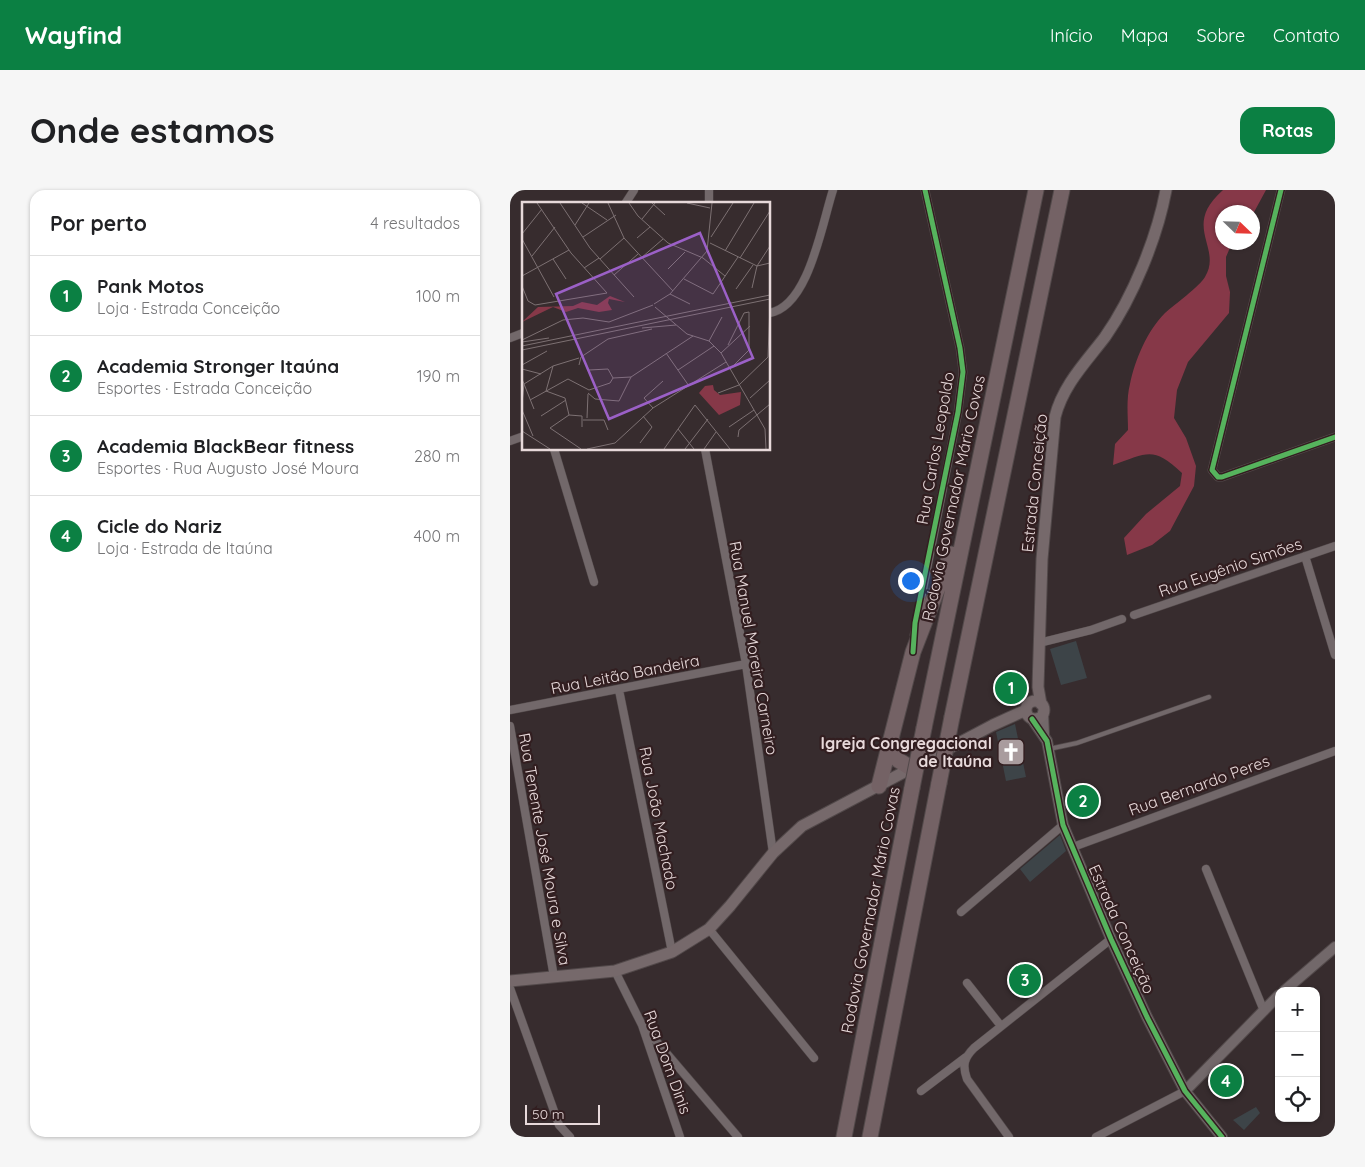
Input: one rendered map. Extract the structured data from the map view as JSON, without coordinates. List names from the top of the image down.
{
  "streets": {
    "highway": ["Rodovia Governador Mário Covas"],
    "main road": ["Estrada Conceição"],
    "street": [
      "Rua Carlos Leopoldo",
      "Rua Eugênio Simões",
      "Rua Manuel Moreira Carneiro",
      "Rua Leitão Bandeira",
      "Rua Bernardo Peres",
      "Rua João Machado",
      "Rua Tenente José Moura e Silva",
      "Rua Dom Dinis"
    ]
  },
  "crossings": [
    ["Estrada Conceição", "Rua Bernardo Peres"],
    ["Rua Manuel Moreira Carneiro", "Rua Leitão Bandeira"],
    ["Rua Leitão Bandeira", "Rua João Machado"]
  ],
  "places": {
    "church": ["Igreja Congregacional de Itaúna"]
  },
  "scale_bar": "50 m",
  "north": "bottom right",
  "page": {
    "header": "Wayfind",
    "nav": [
      "Início",
      "Mapa",
      "Sobre",
      "Contato"
    ],
    "buttons": "Rotas",
    "title": "Onde estamos",
    "heading": ["Por perto", "4 resultados"],
    "list": [
      {
        "mark": "1",
        "name": "Pank Motos",
        "note": "Loja · Estrada Conceição",
        "value": "100 m"
      },
      {
        "mark": "2",
        "name": "Academia Stronger Itaúna",
        "note": "Esportes · Estrada Conceição",
        "value": "190 m"
      },
      {
        "mark": "3",
        "name": "Academia BlackBear fitness",
        "note": "Esportes · Rua Augusto José Moura",
        "value": "280 m"
      },
      {
        "mark": "4",
        "name": "Cicle do Nariz",
        "note": "Loja · Estrada de Itaúna",
        "value": "400 m"
      }
    ],
    "pins": [
      "1",
      "2",
      "3",
      "4"
    ],
    "map_buttons": ["+", "−"],
    "scale": "50 m"
  }
}
